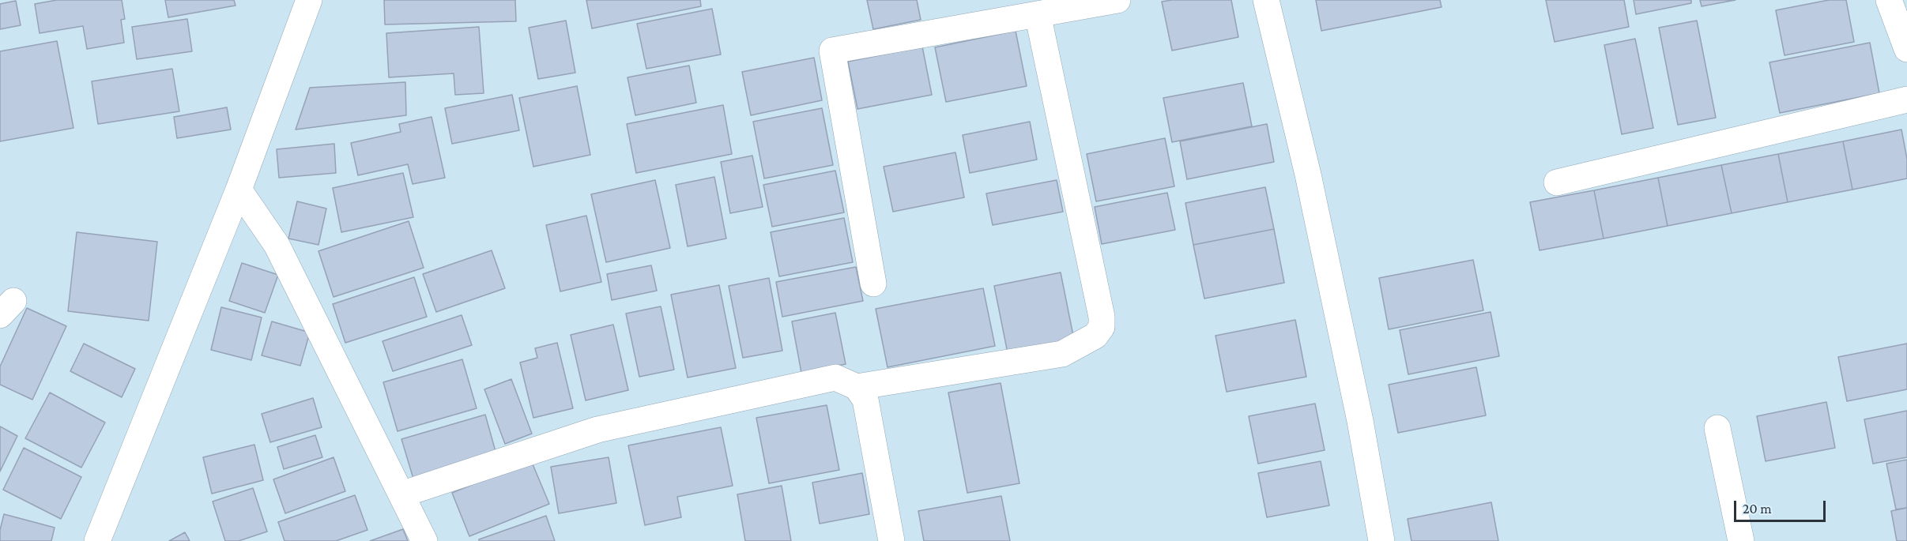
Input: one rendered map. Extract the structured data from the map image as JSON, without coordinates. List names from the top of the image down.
{
  "scale_bar": "20 m"
}
